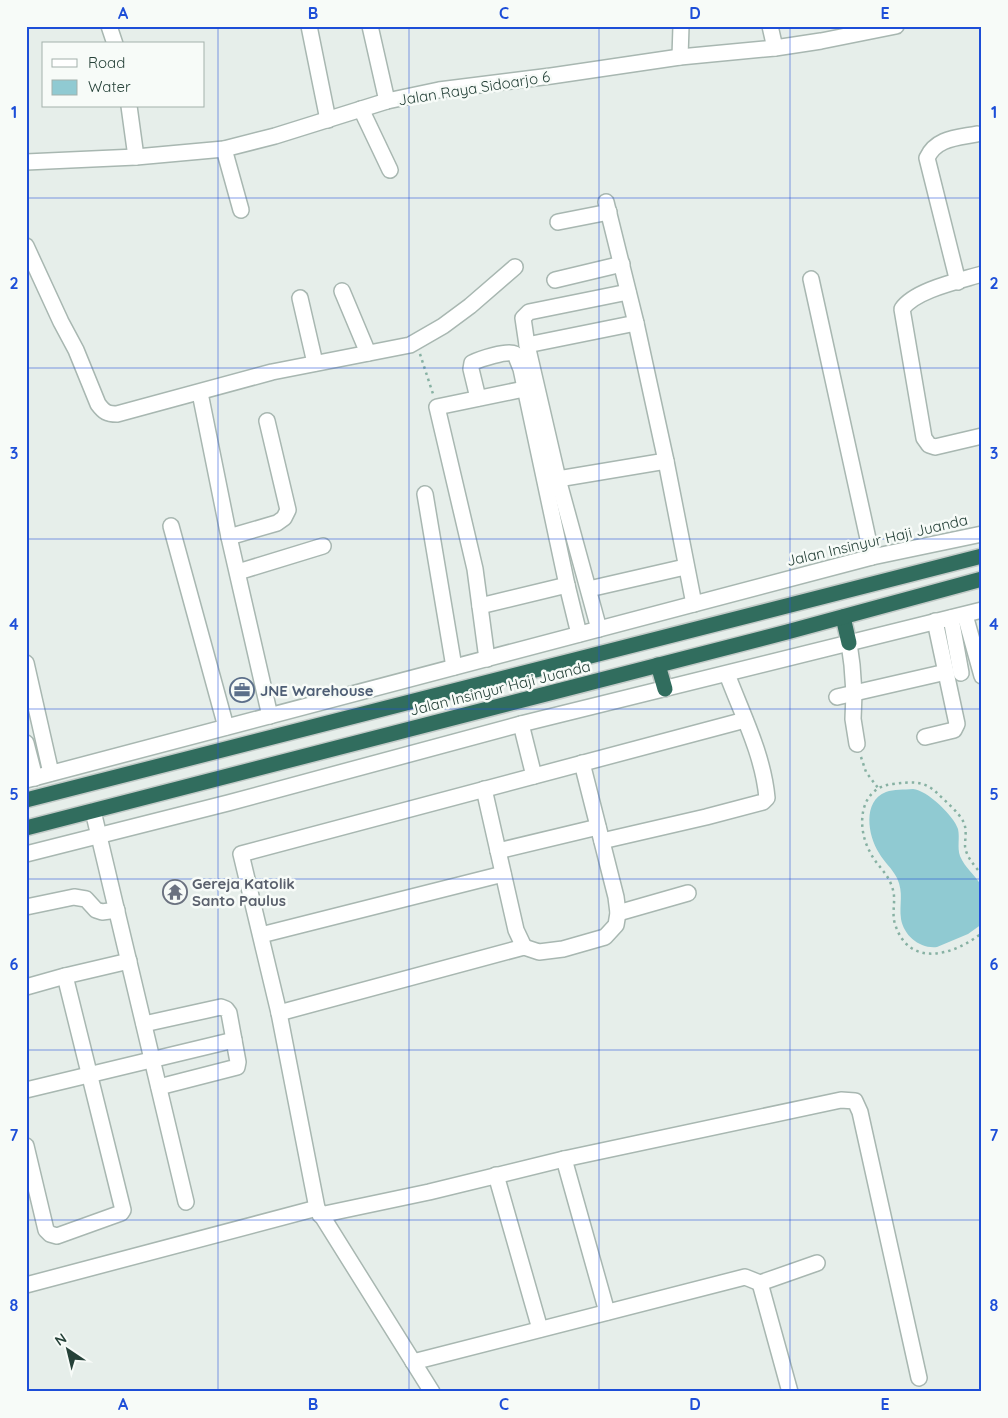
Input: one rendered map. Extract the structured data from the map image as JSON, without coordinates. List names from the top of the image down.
{
  "streets": {
    "highway": ["Jalan Insinyur Haji Juanda"],
    "street": ["Jalan Raya Sidoarjo 6"]
  },
  "places": {
    "office": ["JNE Warehouse"],
    "temple": ["Gereja Katolik Santo Paulus"]
  },
  "legend": ["Road", "Water"],
  "north": "top left",
  "grid": {
    "columns": [
      "A",
      "B",
      "C",
      "D",
      "E"
    ],
    "rows": [
      "1",
      "2",
      "3",
      "4",
      "5",
      "6",
      "7",
      "8"
    ]
  }
}
